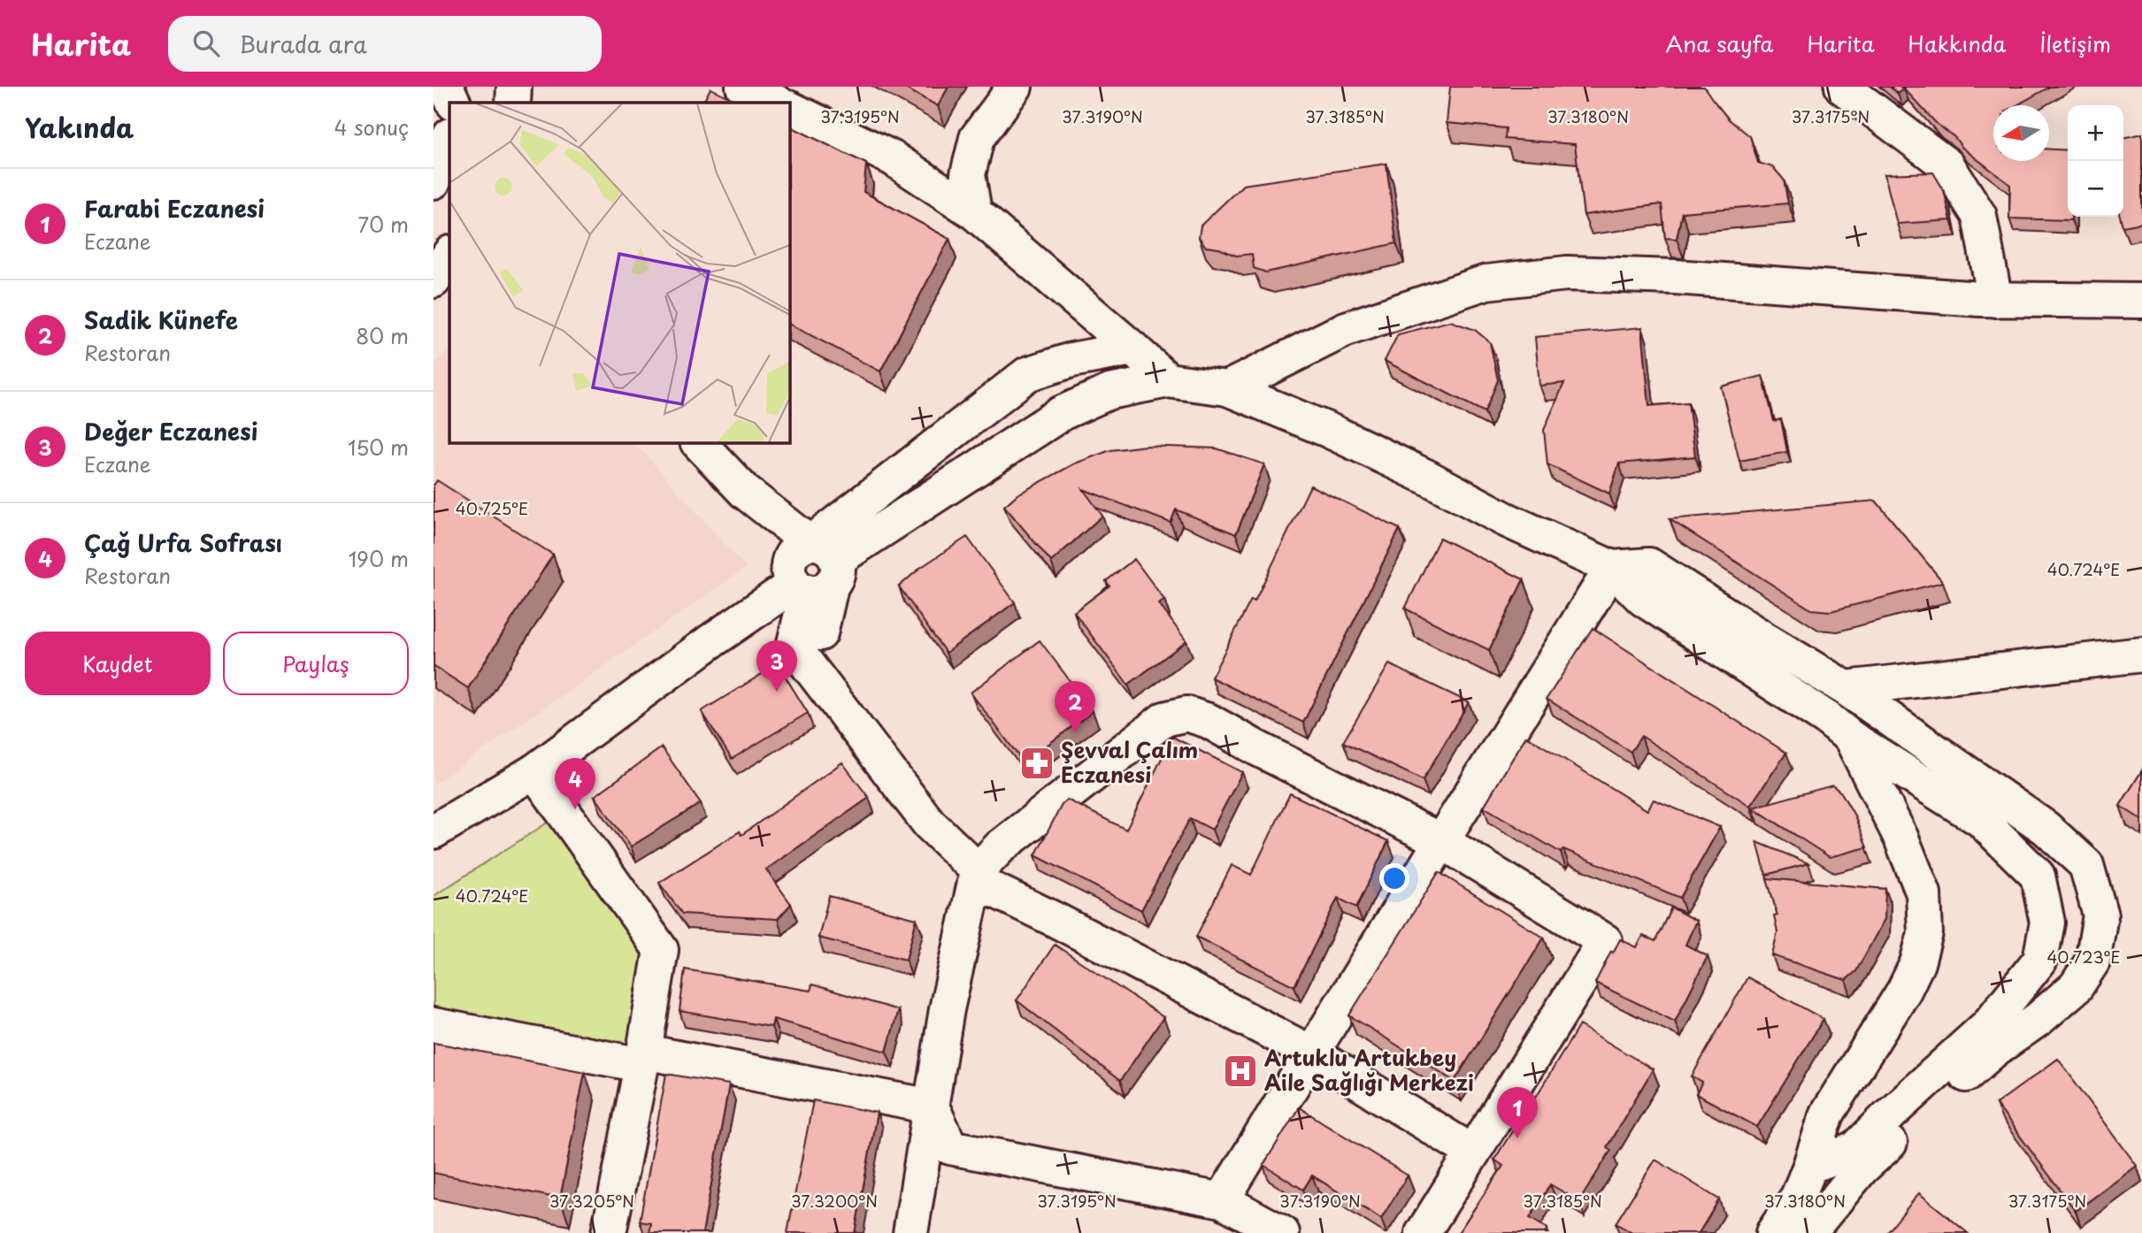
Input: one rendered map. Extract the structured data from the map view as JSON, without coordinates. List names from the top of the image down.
{
  "places": {
    "pharmacy": ["Şevval Çalım Eczanesi"],
    "hospital": ["Artuklu Artukbey Aile Sağlığı Merkezi"]
  },
  "north": "left",
  "page": {
    "header": "Harita",
    "search": "Burada ara",
    "nav": [
      "Ana sayfa",
      "Harita",
      "Hakkında",
      "İletişim"
    ],
    "heading": ["Yakında", "4 sonuç"],
    "map_buttons": ["+", "−"],
    "list": [
      {
        "mark": "1",
        "name": "Farabi Eczanesi",
        "note": "Eczane",
        "value": "70 m"
      },
      {
        "mark": "2",
        "name": "Sadik Künefe",
        "note": "Restoran",
        "value": "80 m"
      },
      {
        "mark": "3",
        "name": "Değer Eczanesi",
        "note": "Eczane",
        "value": "150 m"
      },
      {
        "mark": "4",
        "name": "Çağ Urfa Sofrası",
        "note": "Restoran",
        "value": "190 m"
      }
    ],
    "buttons": ["Kaydet", "Paylaş"],
    "pins": [
      "3",
      "2",
      "4",
      "1"
    ]
  },
  "coordinates": [
    "37.3195°N",
    "37.3190°N",
    "37.3185°N",
    "37.3180°N",
    "37.3175°N",
    "40.725°E",
    "40.724°E",
    "40.723°E",
    "37.3205°N",
    "37.3200°N"
  ]
}
